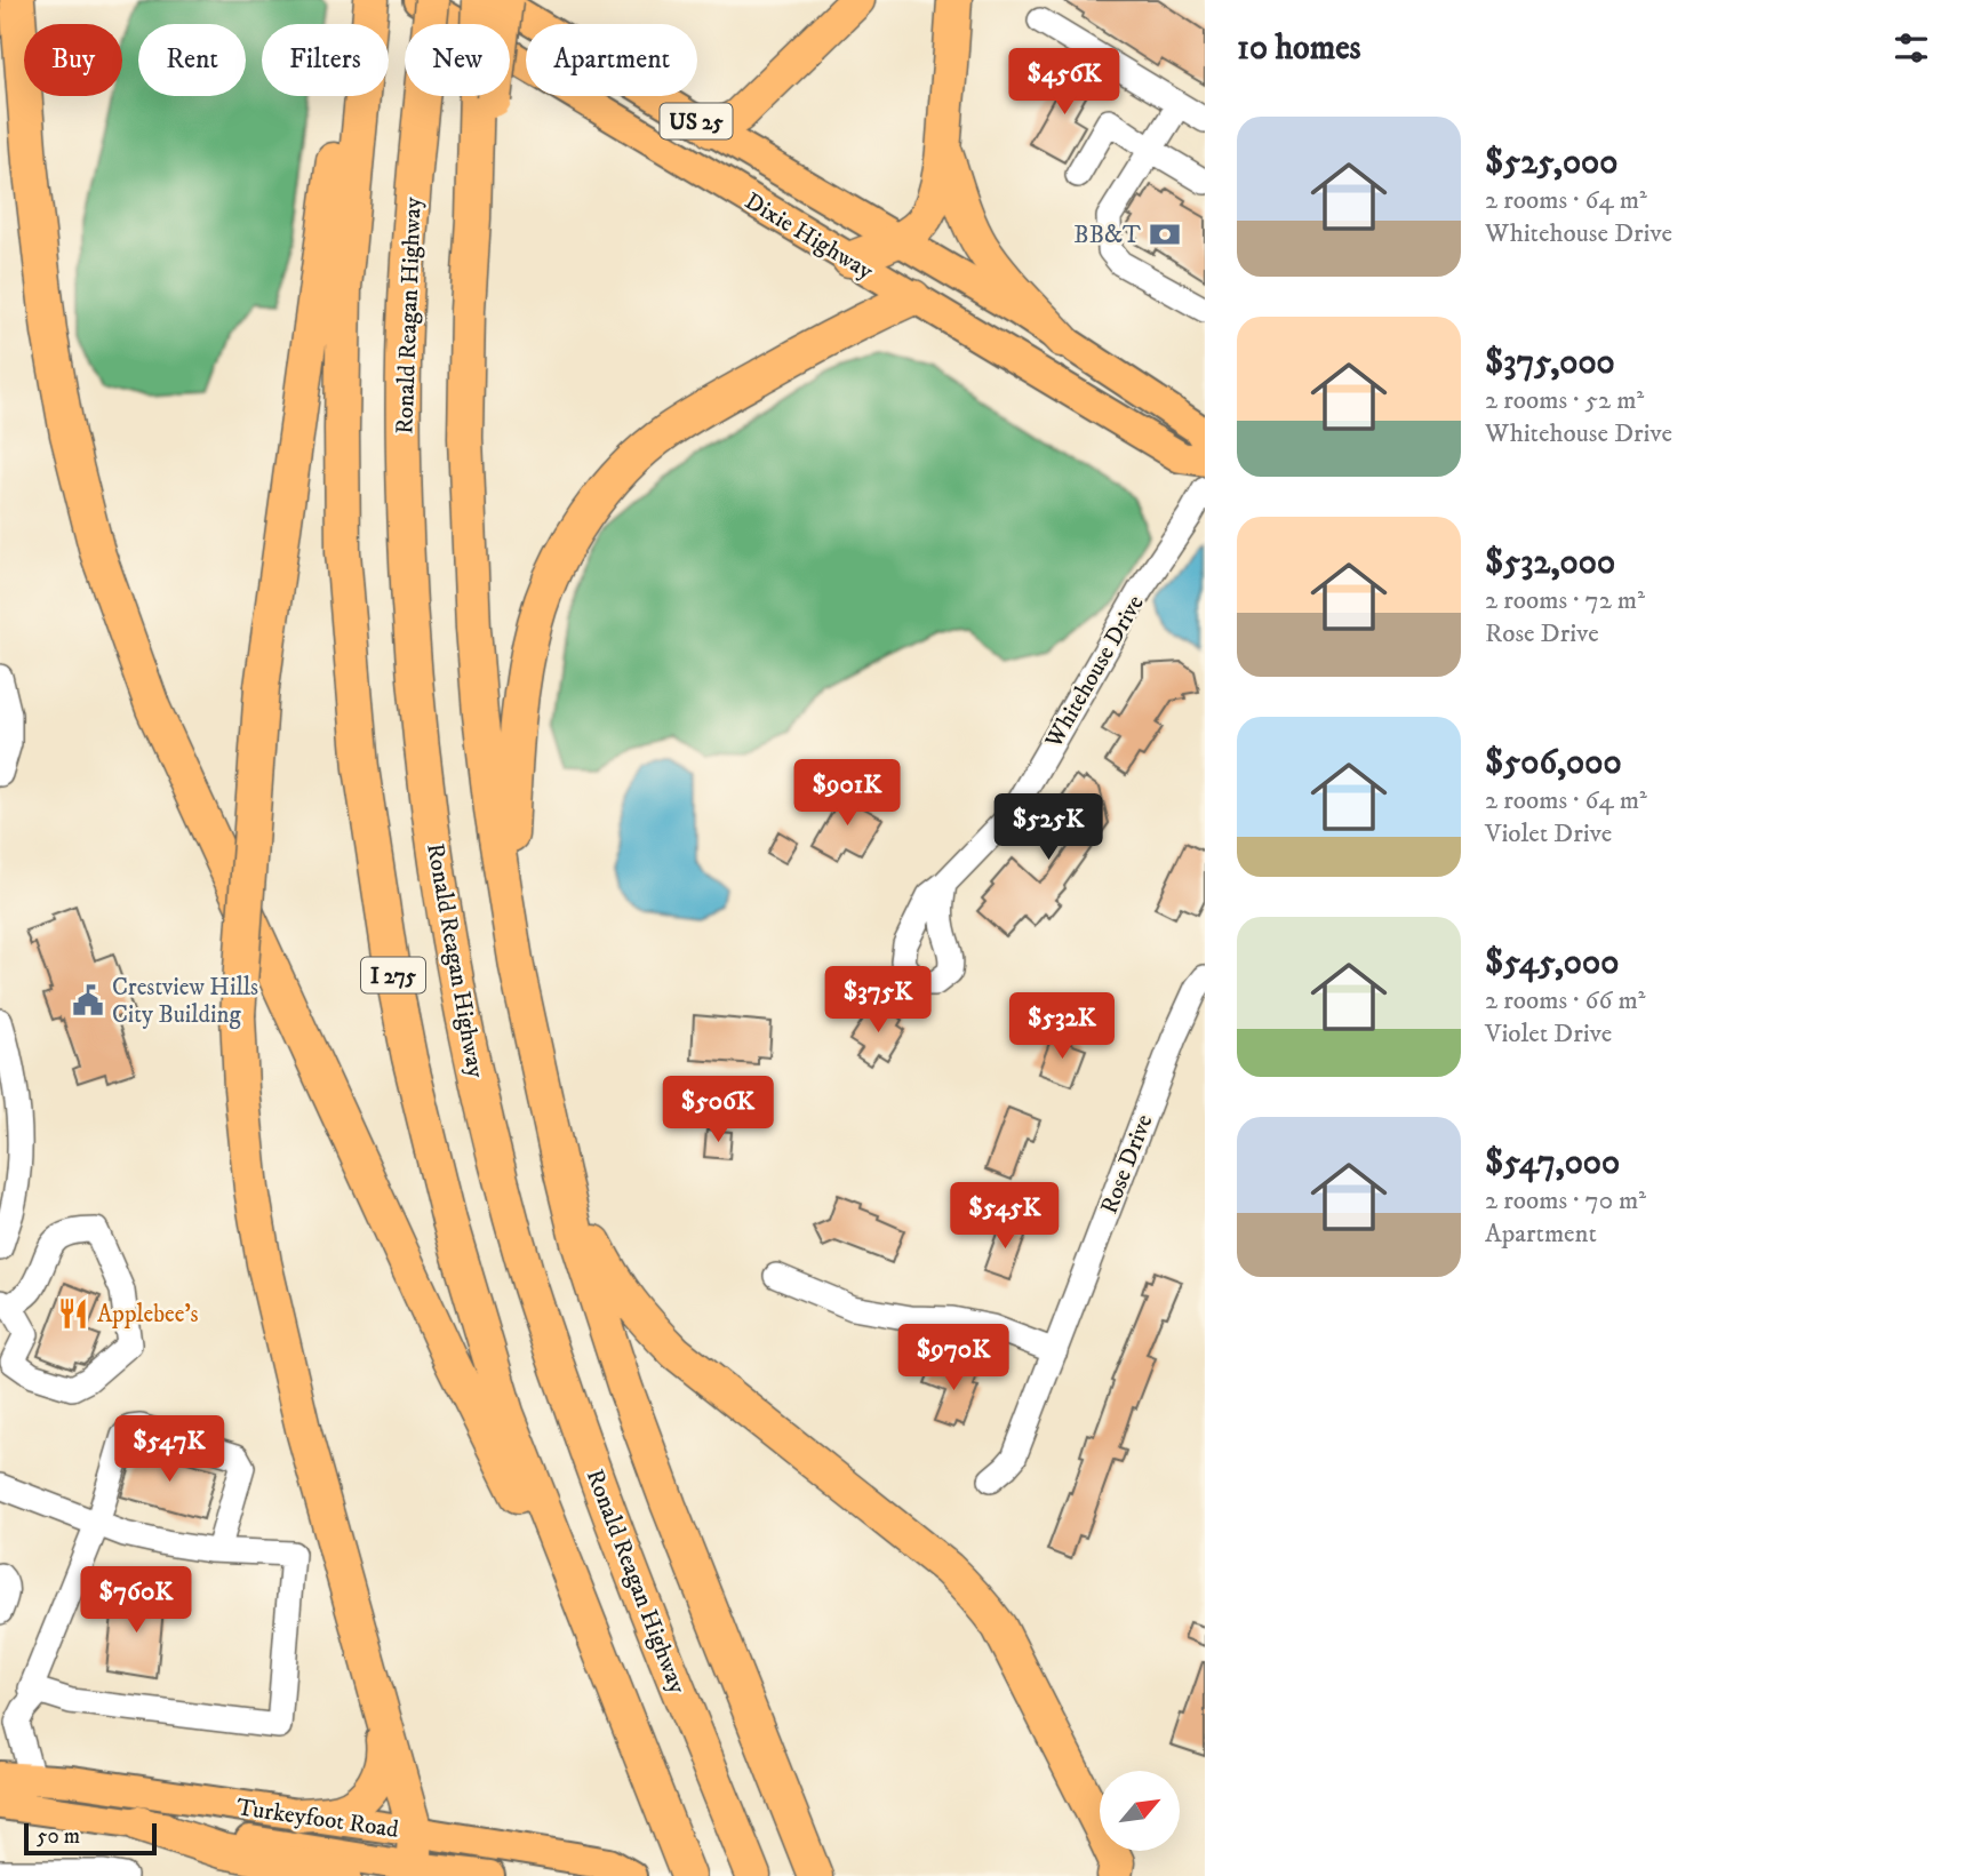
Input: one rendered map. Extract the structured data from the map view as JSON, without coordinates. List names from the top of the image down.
{
  "streets": {
    "highway": ["Ronald Reagan Highway", "I 275"],
    "main road": ["US 25", "Dixie Highway", "Turkeyfoot Road"],
    "street": ["Whitehouse Drive", "Rose Drive"]
  },
  "places": {
    "bank": ["BB&T"],
    "public building": ["Crestview Hills City Building"],
    "restaurant": ["Applebee's"]
  },
  "scale_bar": "50 m",
  "north": "top right",
  "page": {
    "heading": "10 homes",
    "chip": [
      "Buy",
      "Rent",
      "Filters",
      "New",
      "Apartment"
    ],
    "price": [
      "$456K",
      "$901K",
      "$525K",
      "$375K",
      "$532K",
      "$506K",
      "$545K",
      "$970K",
      "$547K",
      "$760K"
    ],
    "list": [
      {
        "name": "$525,000",
        "note": "2 rooms · 64 m² · Whitehouse Drive"
      },
      {
        "name": "$375,000",
        "note": "2 rooms · 52 m² · Whitehouse Drive"
      },
      {
        "name": "$532,000",
        "note": "2 rooms · 72 m² · Rose Drive"
      },
      {
        "name": "$506,000",
        "note": "2 rooms · 64 m² · Violet Drive"
      },
      {
        "name": "$545,000",
        "note": "2 rooms · 66 m² · Violet Drive"
      },
      {
        "name": "$547,000",
        "note": "2 rooms · 70 m² · Apartment"
      }
    ],
    "scale": "50 m"
  }
}
